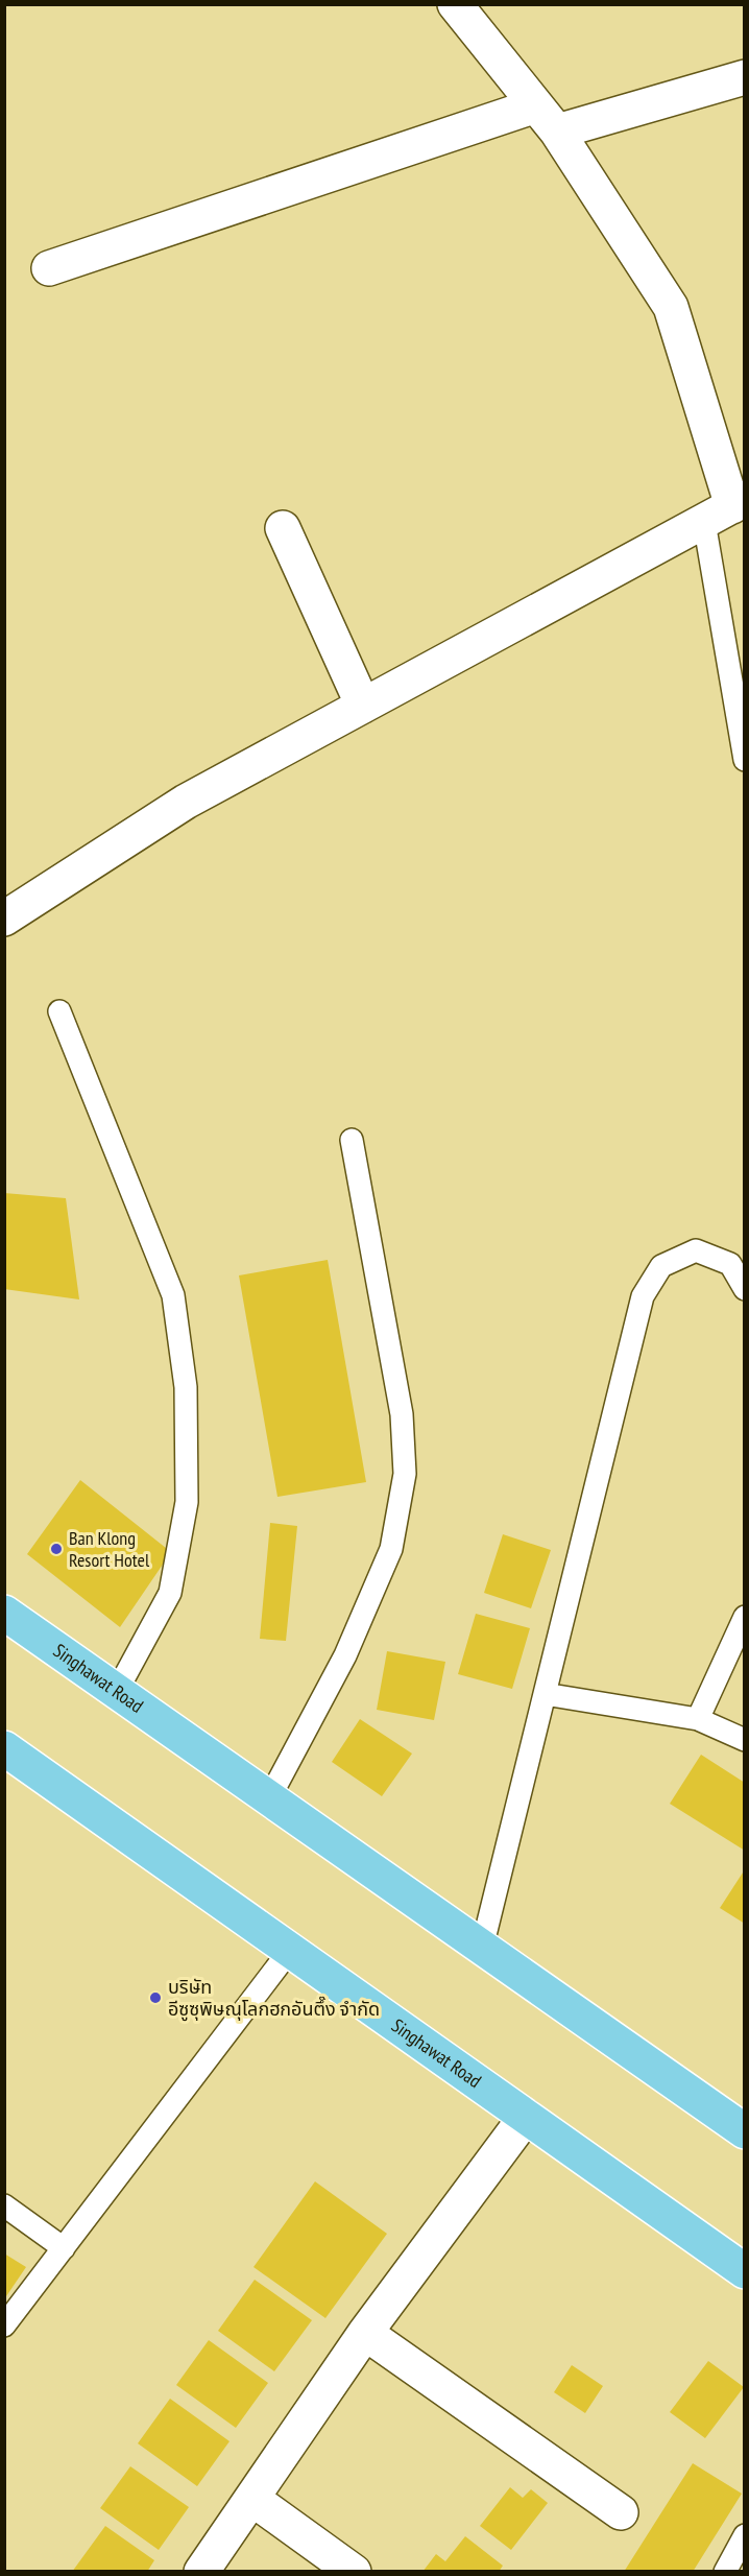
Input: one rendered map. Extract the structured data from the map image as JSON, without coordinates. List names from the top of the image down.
{
  "streets": {
    "main road": ["Singhawat Road"]
  },
  "places": ["Ban Klong Resort Hotel", "บริษัท อีซูซุพิษณุโลกฮกอันตึ๊ง จำกัด"]
}
